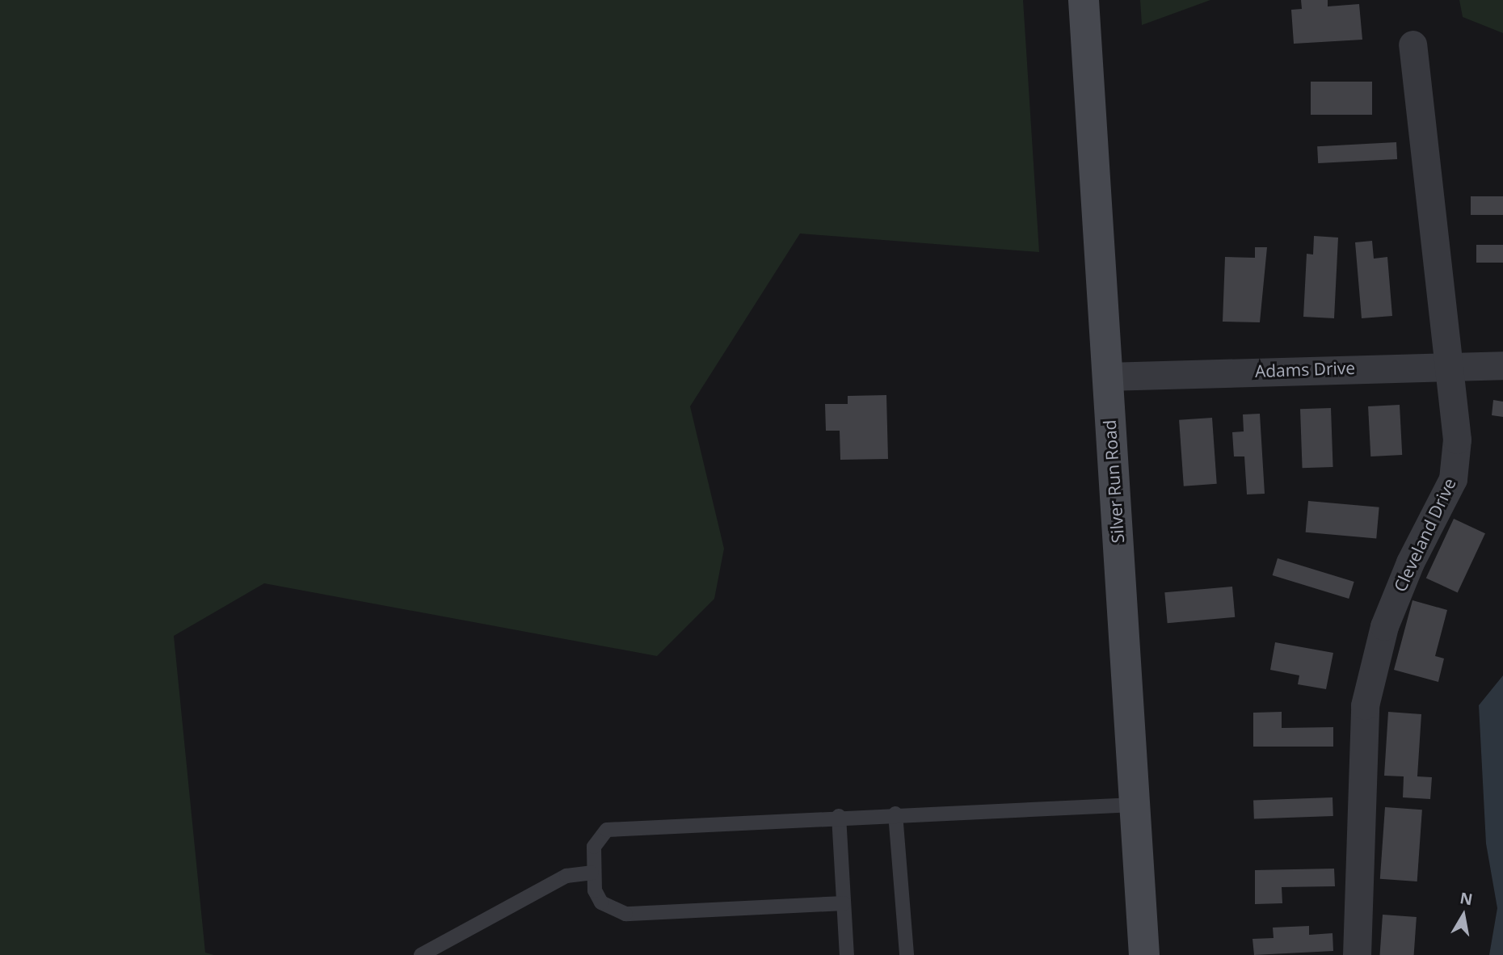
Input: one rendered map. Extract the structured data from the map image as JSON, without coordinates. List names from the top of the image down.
{
  "streets": {
    "main road": ["Silver Run Road"],
    "street": ["Adams Drive", "Cleveland Drive"]
  },
  "crossings": [
    ["Adams Drive", "Silver Run Road"],
    ["Adams Drive", "Cleveland Drive"]
  ],
  "north": "top"
}
